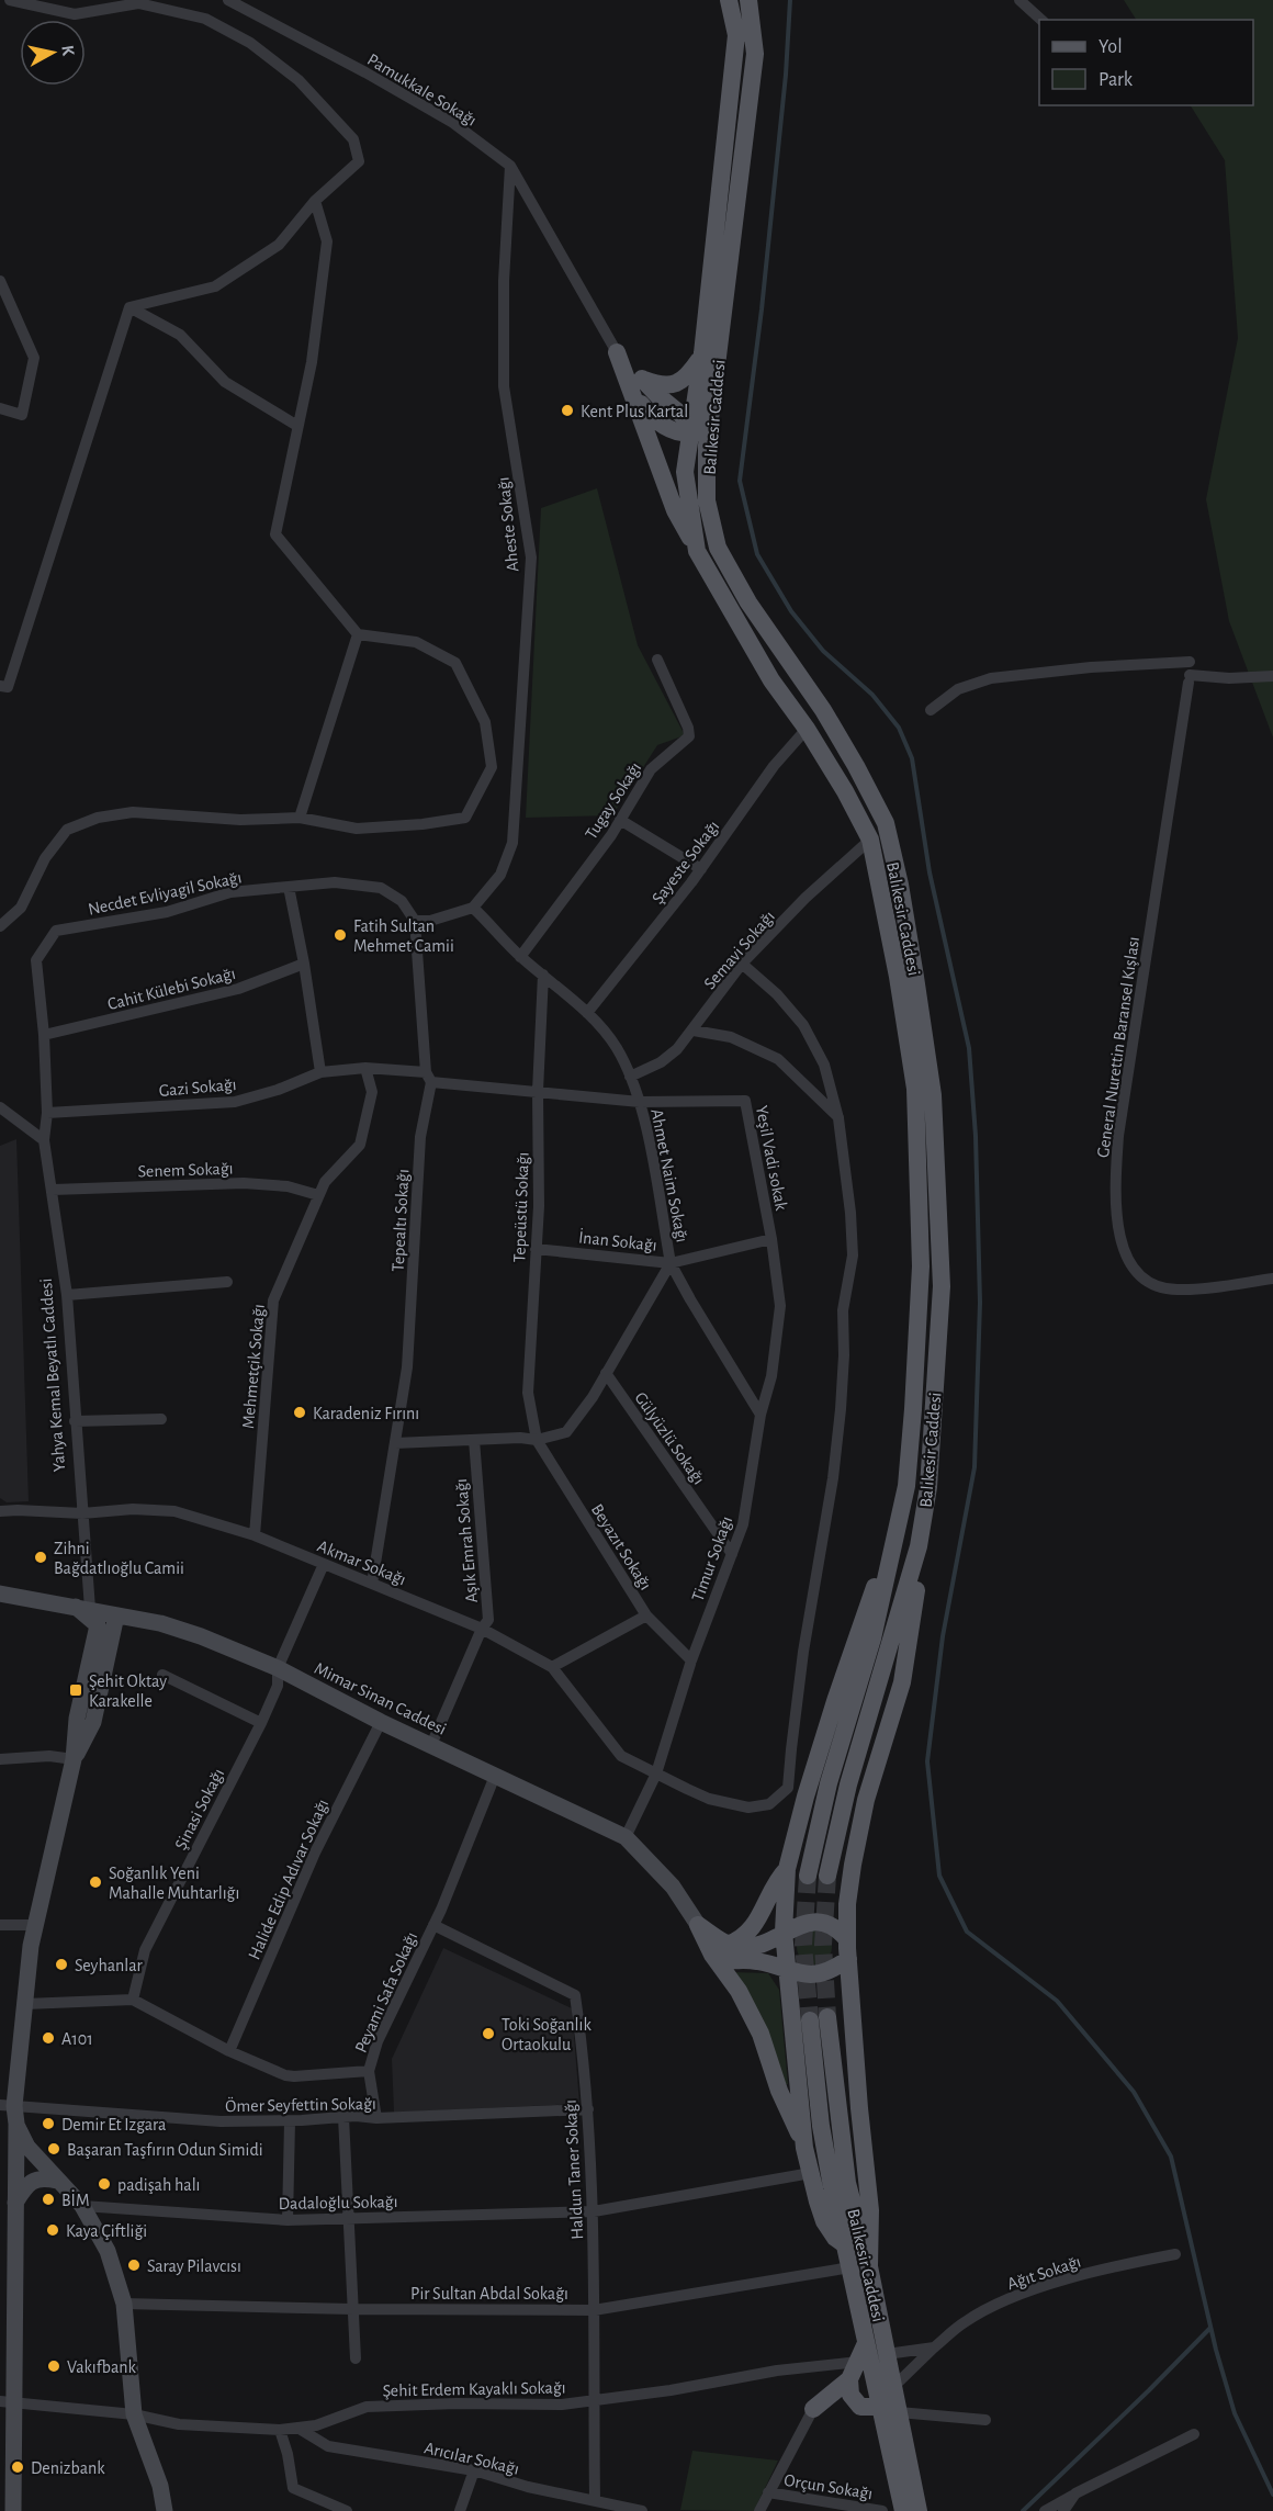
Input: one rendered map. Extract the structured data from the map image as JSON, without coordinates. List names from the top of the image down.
{
  "streets": {
    "main road": ["Balıkesir Caddesi"],
    "street": [
      "Pamukkale Sokağı",
      "Aheste Sokağı",
      "Tugay Sokağı",
      "Şayeste Sokağı",
      "Necdet Evliyagil Sokağı",
      "Semavi Sokağı",
      "Cahit Külebi Sokağı",
      "General Nurettin Baransel Kışlası",
      "Gazi Sokağı",
      "Yeşil Vadi sokak",
      "Senem Sokağı",
      "Ahmet Naim Sokağı",
      "Tepeüstü Sokağı",
      "Tepealtı Sokağı",
      "İnan Sokağı",
      "Mehmetçik Sokağı",
      "Yahya Kemal Beyatlı Caddesi",
      "Gülyüzlü Sokağı",
      "Aşık Emrah Sokağı",
      "Beyazıt Sokağı",
      "Timur Sokağı",
      "Akmar Sokağı",
      "Mimar Sinan Caddesi",
      "Şinasi Sokağı",
      "Halide Edip Adıvar Sokağı",
      "Peyami Safa Sokağı",
      "Ömer Seyfettin Sokağı",
      "Haldun Taner Sokağı",
      "Dadaloğlu Sokağı",
      "Ağıt Sokağı",
      "Pir Sultan Abdal Sokağı",
      "Şehit Erdem Kayaklı Sokağı",
      "Arıcılar Sokağı",
      "Orçun Sokağı"
    ]
  },
  "crossings": [
    ["Pamukkale Sokağı", "Aheste Sokağı"],
    ["Balıkesir Caddesi", "Şayeste Sokağı"],
    ["Balıkesir Caddesi", "Semavi Sokağı"],
    ["Balıkesir Caddesi", "Ağıt Sokağı"],
    ["Balıkesir Caddesi", "Pir Sultan Abdal Sokağı"],
    ["Aheste Sokağı", "Ahmet Naim Sokağı"],
    ["Tugay Sokağı", "Ahmet Naim Sokağı"],
    ["Şayeste Sokağı", "Ahmet Naim Sokağı"],
    ["Necdet Evliyagil Sokağı", "Cahit Külebi Sokağı"],
    ["Necdet Evliyagil Sokağı", "Gazi Sokağı"],
    ["Necdet Evliyagil Sokağı", "Tepealtı Sokağı"],
    ["Necdet Evliyagil Sokağı", "Yahya Kemal Beyatlı Caddesi"],
    ["Semavi Sokağı", "Ahmet Naim Sokağı"],
    ["Semavi Sokağı", "Akmar Sokağı"],
    ["Gazi Sokağı", "Yeşil Vadi sokak"],
    ["Gazi Sokağı", "Tepealtı Sokağı"],
    ["Gazi Sokağı", "Mehmetçik Sokağı"],
    ["Yeşil Vadi sokak", "Ahmet Naim Sokağı"],
    ["Yeşil Vadi sokak", "Tepeüstü Sokağı"],
    ["Yeşil Vadi sokak", "Tepealtı Sokağı"],
    ["Yeşil Vadi sokak", "İnan Sokağı"],
    ["Yeşil Vadi sokak", "Timur Sokağı"],
    ["Senem Sokağı", "Mehmetçik Sokağı"],
    ["Senem Sokağı", "Yahya Kemal Beyatlı Caddesi"],
    ["Ahmet Naim Sokağı", "Tepeüstü Sokağı"],
    ["Ahmet Naim Sokağı", "Tepealtı Sokağı"],
    ["Ahmet Naim Sokağı", "İnan Sokağı"],
    ["Ahmet Naim Sokağı", "Gülyüzlü Sokağı"],
    ["Ahmet Naim Sokağı", "Aşık Emrah Sokağı"],
    ["Ahmet Naim Sokağı", "Beyazıt Sokağı"],
    ["Tepeüstü Sokağı", "İnan Sokağı"],
    ["Tepeüstü Sokağı", "Beyazıt Sokağı"],
    ["Tepealtı Sokağı", "Akmar Sokağı"],
    ["Mehmetçik Sokağı", "Akmar Sokağı"],
    ["Yahya Kemal Beyatlı Caddesi", "Akmar Sokağı"],
    ["Yahya Kemal Beyatlı Caddesi", "Mimar Sinan Caddesi"],
    ["Gülyüzlü Sokağı", "Timur Sokağı"],
    ["Aşık Emrah Sokağı", "Akmar Sokağı"],
    ["Aşık Emrah Sokağı", "Mimar Sinan Caddesi"],
    ["Beyazıt Sokağı", "Timur Sokağı"],
    ["Timur Sokağı", "Akmar Sokağı"],
    ["Timur Sokağı", "Mimar Sinan Caddesi"],
    ["Akmar Sokağı", "Şinasi Sokağı"],
    ["Mimar Sinan Caddesi", "Şinasi Sokağı"],
    ["Mimar Sinan Caddesi", "Halide Edip Adıvar Sokağı"],
    ["Mimar Sinan Caddesi", "Peyami Safa Sokağı"],
    ["Şinasi Sokağı", "Peyami Safa Sokağı"],
    ["Halide Edip Adıvar Sokağı", "Peyami Safa Sokağı"],
    ["Peyami Safa Sokağı", "Haldun Taner Sokağı"],
    ["Ömer Seyfettin Sokağı", "Haldun Taner Sokağı"],
    ["Haldun Taner Sokağı", "Dadaloğlu Sokağı"],
    ["Haldun Taner Sokağı", "Pir Sultan Abdal Sokağı"],
    ["Haldun Taner Sokağı", "Şehit Erdem Kayaklı Sokağı"],
    ["Haldun Taner Sokağı", "Arıcılar Sokağı"],
    ["Şehit Erdem Kayaklı Sokağı", "Arıcılar Sokağı"]
  ],
  "places": {
    "other": [
      "Kent Plus Kartal",
      "Fatih Sultan Mehmet Camii",
      "Karadeniz Fırını",
      "Zihni Bağdatlıoğlu Camii",
      "Soğanlık Yeni Mahalle Muhtarlığı",
      "Seyhanlar",
      "Toki Soğanlık Ortaokulu",
      "A101",
      "Demir Et Izgara",
      "Başaran Taşfırın Odun Simidi",
      "padişah halı",
      "BİM",
      "Kaya Çiftliği",
      "Saray Pilavcısı",
      "Vakıfbank",
      "Denizbank"
    ],
    "transit": ["Şehit Oktay Karakelle"]
  },
  "legend": ["Yol", "Park"],
  "north": "right"
}
